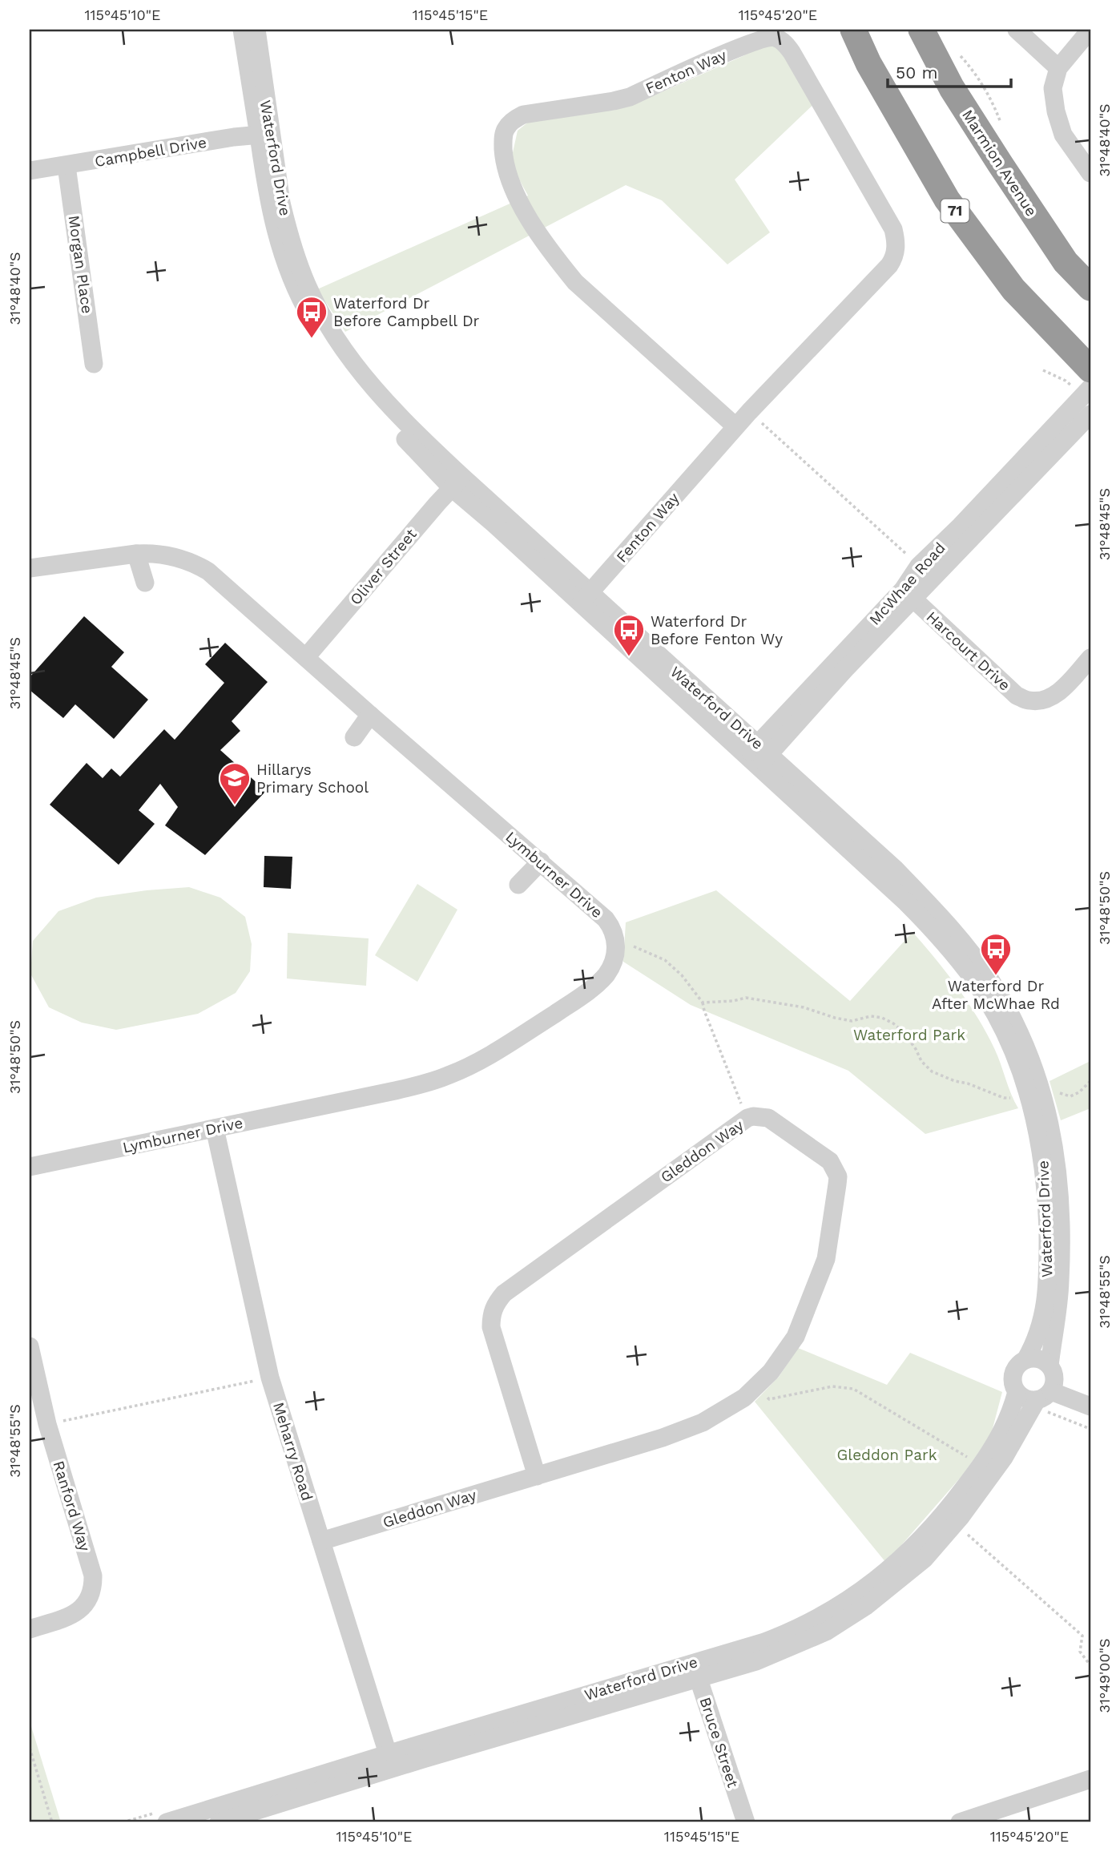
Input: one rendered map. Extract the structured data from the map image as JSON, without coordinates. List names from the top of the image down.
{
  "streets": {
    "highway": ["Marmion Avenue", "71"],
    "street": [
      "Fenton Way",
      "Campbell Drive",
      "Waterford Drive",
      "Morgan Place",
      "Oliver Street",
      "McWhae Road",
      "Harcourt Drive",
      "Lymburner Drive",
      "Gleddon Way",
      "Meharry Road",
      "Ranford Way",
      "Bruce Street"
    ]
  },
  "crossings": [
    ["Fenton Way", "Waterford Drive"],
    ["Campbell Drive", "Waterford Drive"],
    ["Campbell Drive", "Morgan Place"],
    ["Waterford Drive", "Oliver Street"],
    ["Waterford Drive", "McWhae Road"],
    ["Waterford Drive", "Meharry Road"],
    ["Waterford Drive", "Bruce Street"],
    ["Oliver Street", "Lymburner Drive"],
    ["McWhae Road", "Harcourt Drive"],
    ["Lymburner Drive", "Meharry Road"],
    ["Gleddon Way", "Meharry Road"]
  ],
  "parks": ["Waterford Park", "Gleddon Park"],
  "places": {
    "bus stop": ["Waterford Dr Before Campbell Dr", "Waterford Dr Before Fenton Wy", "Waterford Dr After McWhae Rd"],
    "school or university": ["Hillarys Primary School"]
  },
  "scale_bar": "50 m",
  "coordinates": [
    "115°45'10\"E",
    "115°45'15\"E",
    "115°45'20\"E",
    "31°48'40\"S",
    "31°48'45\"S",
    "31°48'50\"S",
    "31°48'55\"S",
    "31°49'00\"S"
  ]
}
